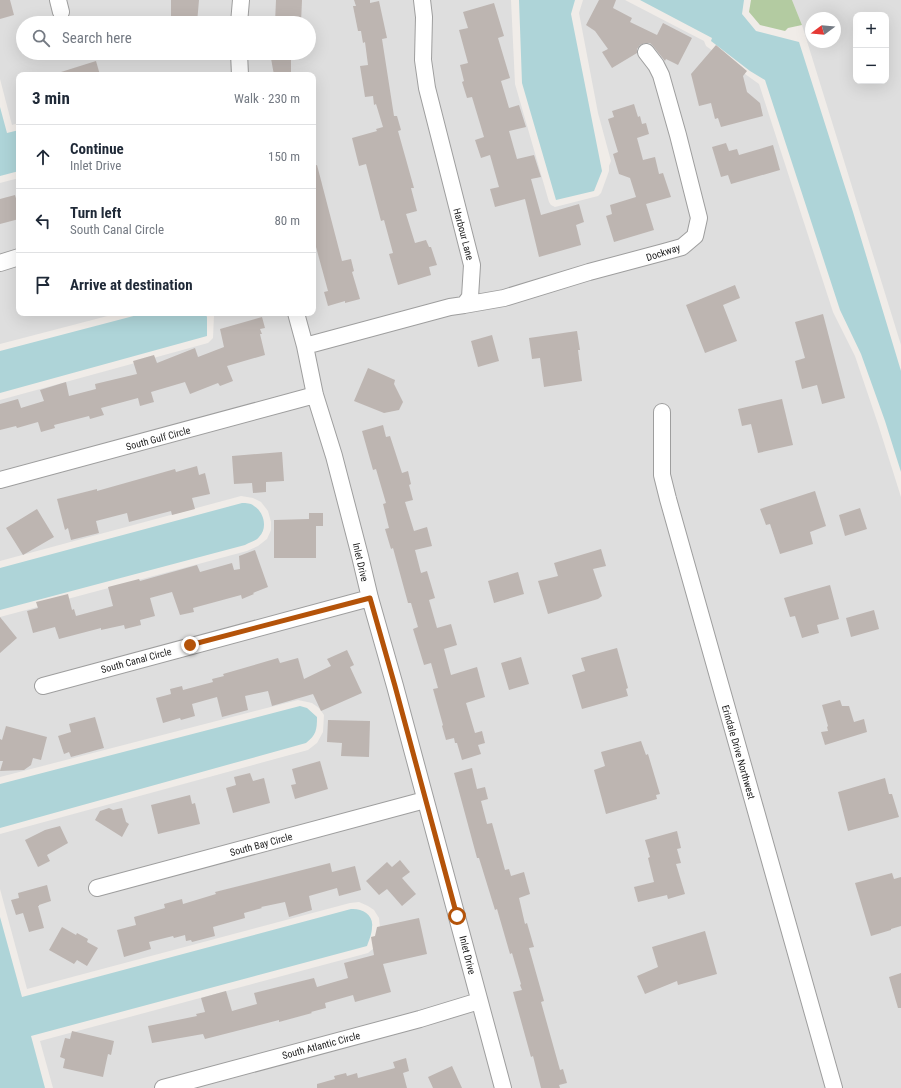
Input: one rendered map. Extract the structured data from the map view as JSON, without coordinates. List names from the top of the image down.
{
  "streets": {
    "street": [
      "Harbour Lane",
      "Dockway",
      "South Gulf Circle",
      "Inlet Drive",
      "South Canal Circle",
      "Erindale Drive Northwest",
      "South Bay Circle",
      "South Atlantic Circle"
    ]
  },
  "crossings": [
    ["Harbour Lane", "Dockway"],
    ["South Gulf Circle", "Inlet Drive"],
    ["Inlet Drive", "South Canal Circle"],
    ["Inlet Drive", "South Bay Circle"],
    ["Inlet Drive", "South Atlantic Circle"]
  ],
  "north": "left",
  "page": {
    "map_buttons": ["+", "−"],
    "search": "Search here",
    "heading": ["3 min", "Walk · 230 m"],
    "list": [
      ["Continue", "Inlet Drive", "150 m"],
      ["Turn left", "South Canal Circle", "80 m"],
      "Arrive at destination"
    ]
  }
}
